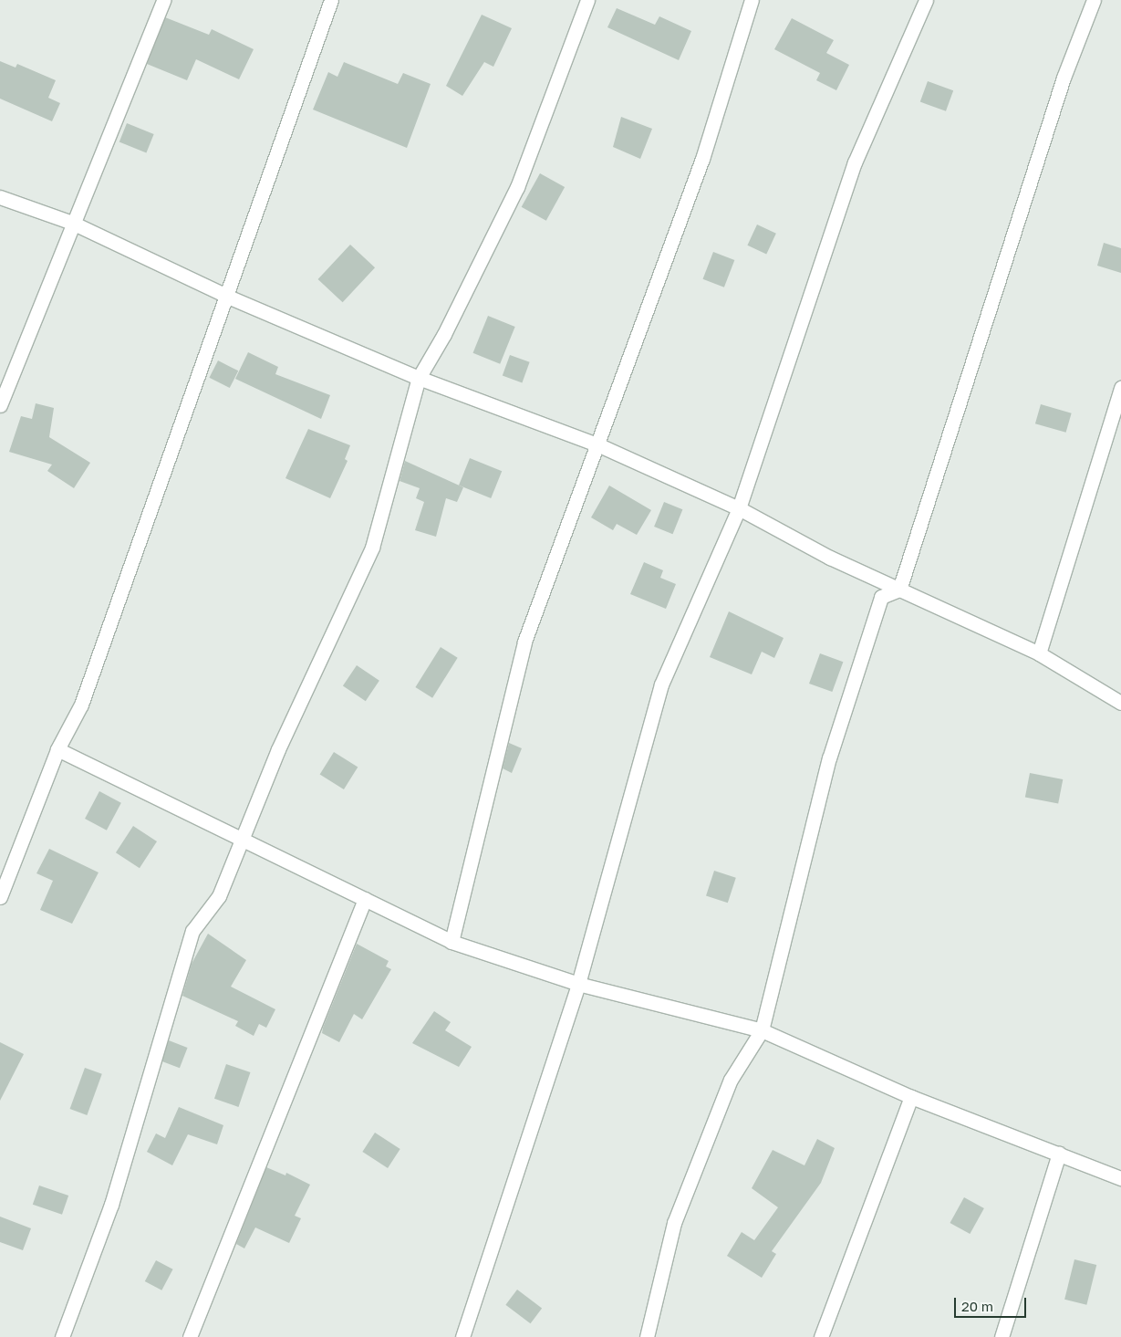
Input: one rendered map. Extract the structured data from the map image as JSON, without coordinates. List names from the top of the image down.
{
  "scale_bar": "20 m"
}
